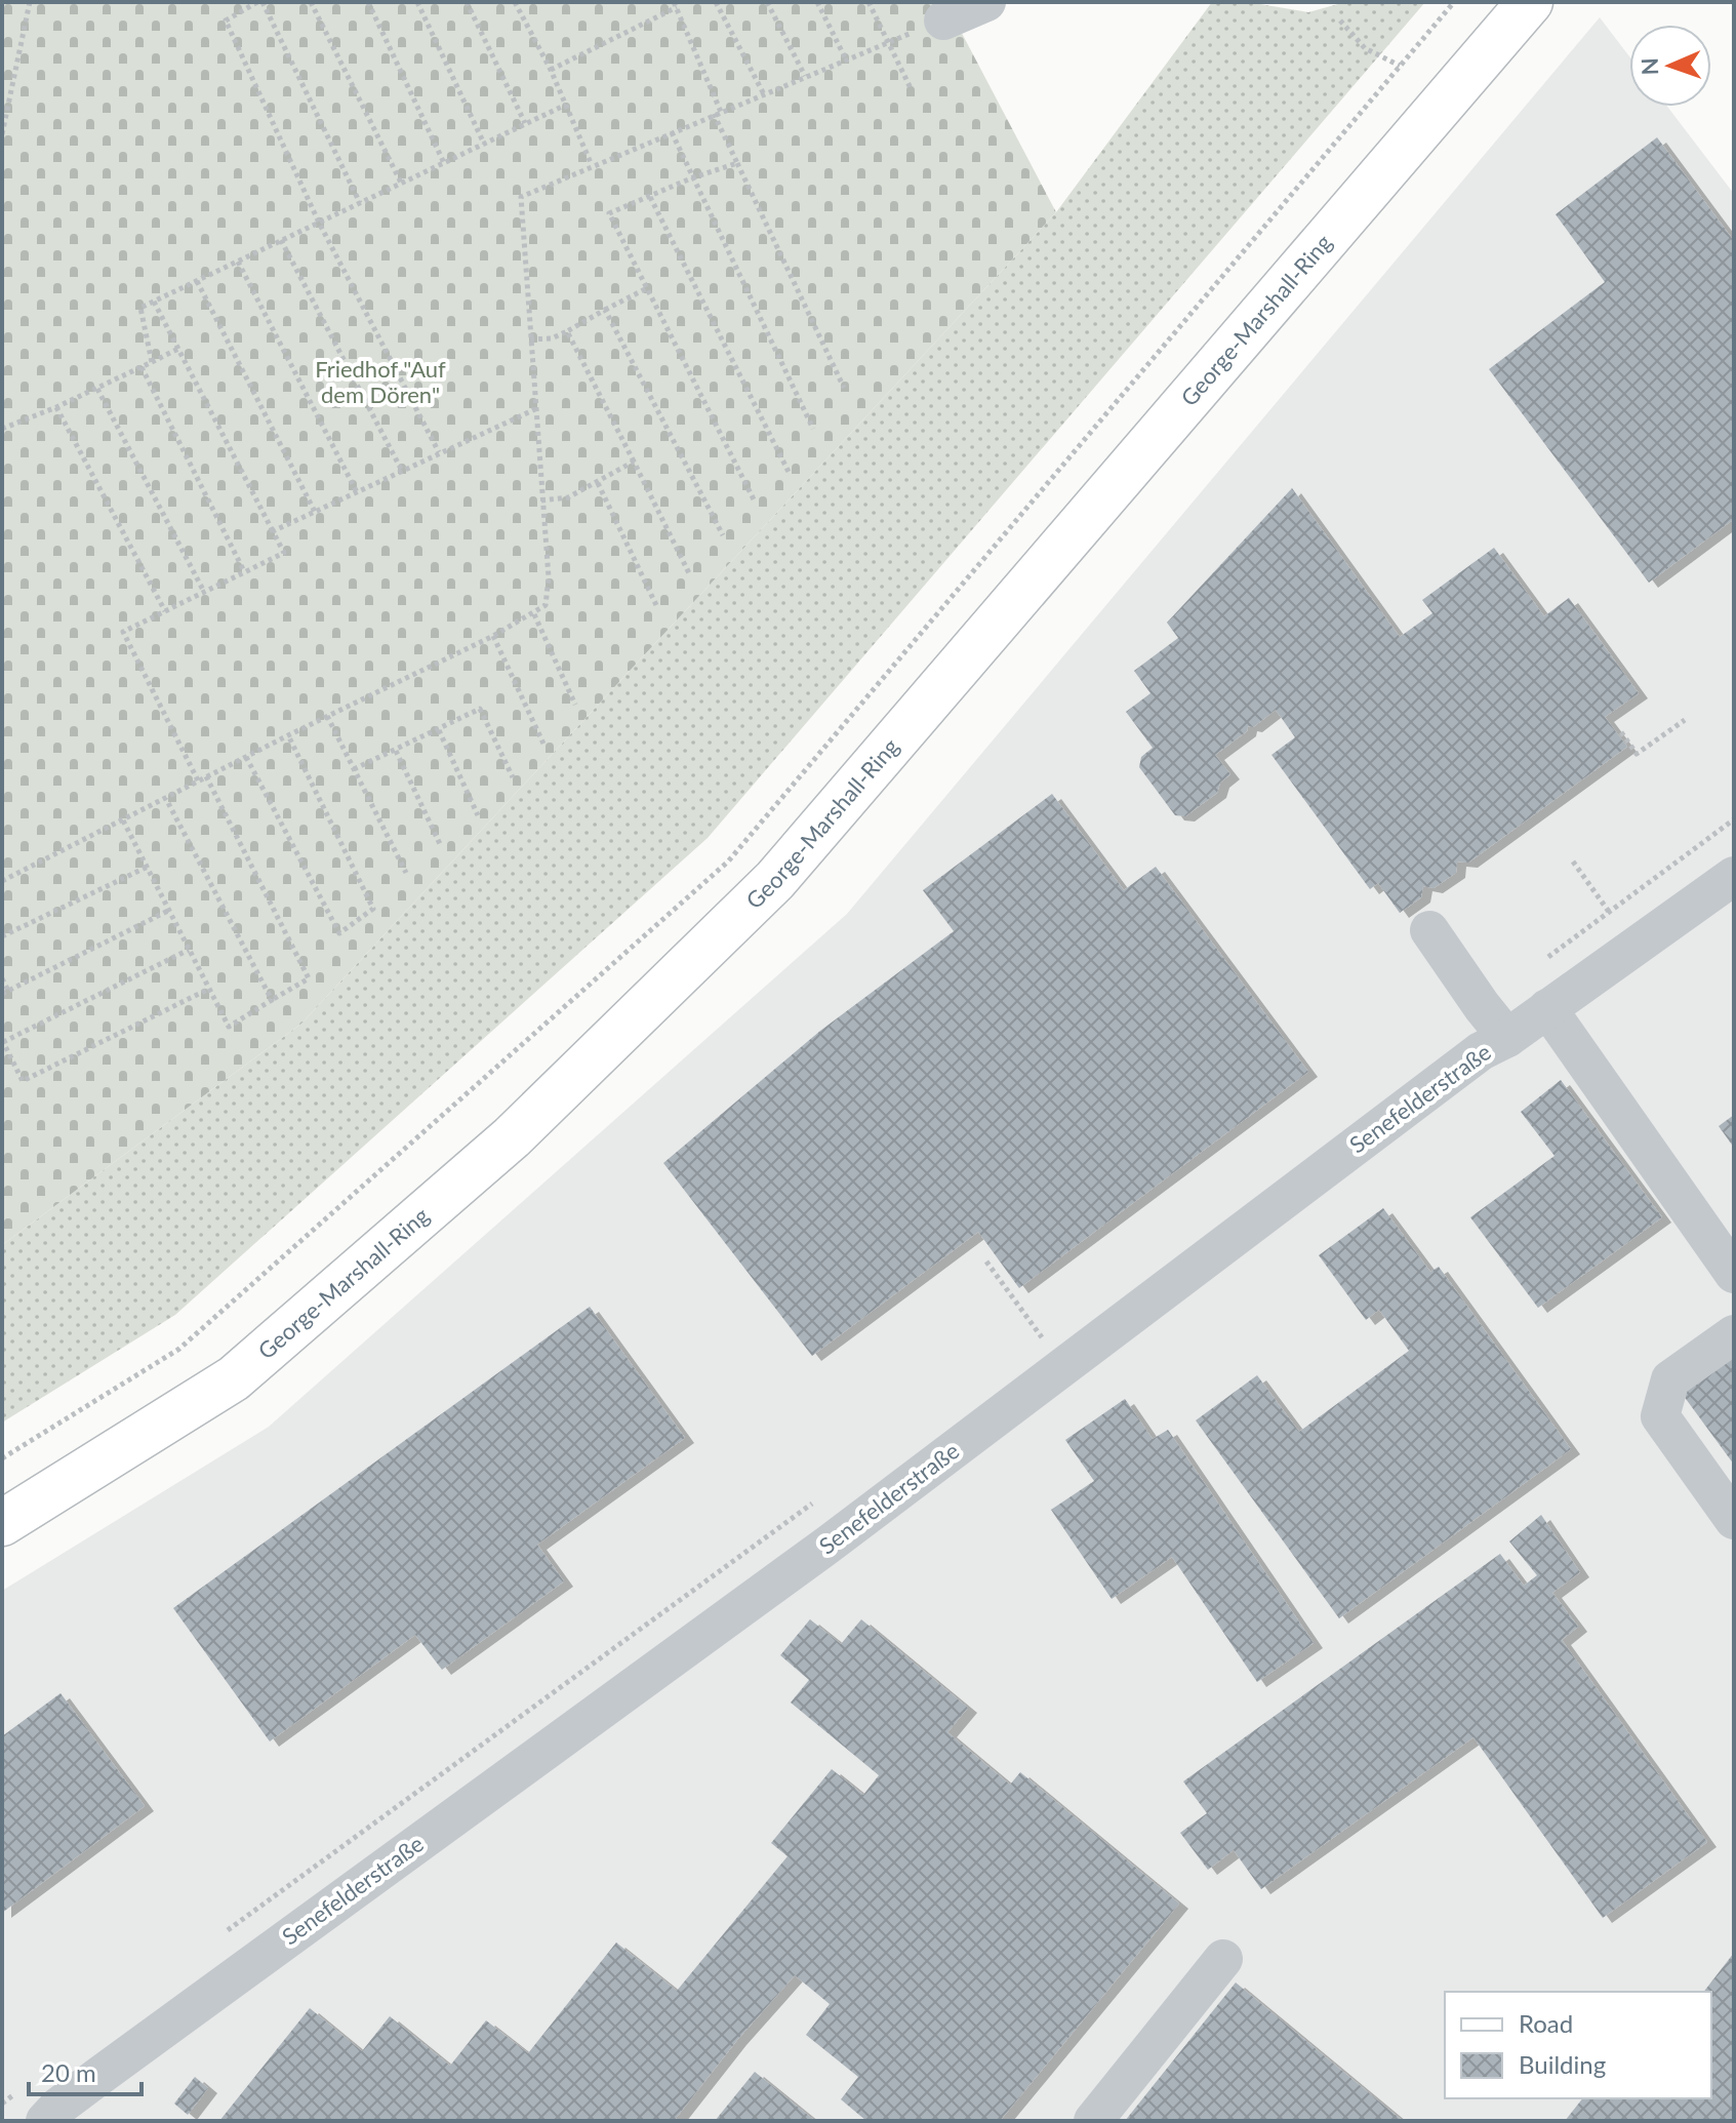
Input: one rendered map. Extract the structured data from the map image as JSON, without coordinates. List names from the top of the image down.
{
  "streets": {
    "main road": ["George-Marshall-Ring"],
    "street": ["Senefelderstraße"]
  },
  "parks": ["Friedhof \"Auf dem Dören\""],
  "legend": ["Road", "Building"],
  "scale_bar": "20 m",
  "north": "left"
}
